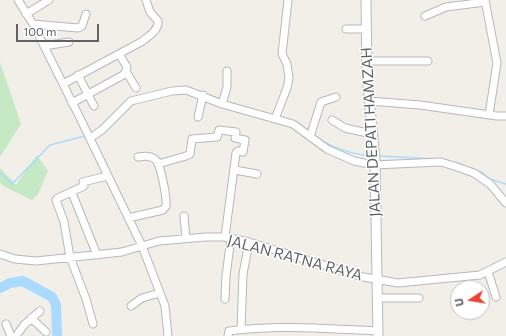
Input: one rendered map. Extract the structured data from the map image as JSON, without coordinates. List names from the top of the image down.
{
  "streets": {
    "main road": ["JALAN DEPATI HAMZAH"],
    "street": ["JALAN RATNA RAYA"]
  },
  "crossings": [
    ["JALAN DEPATI HAMZAH", "JALAN RATNA RAYA"]
  ],
  "scale_bar": "100 m",
  "north": "left"
}
